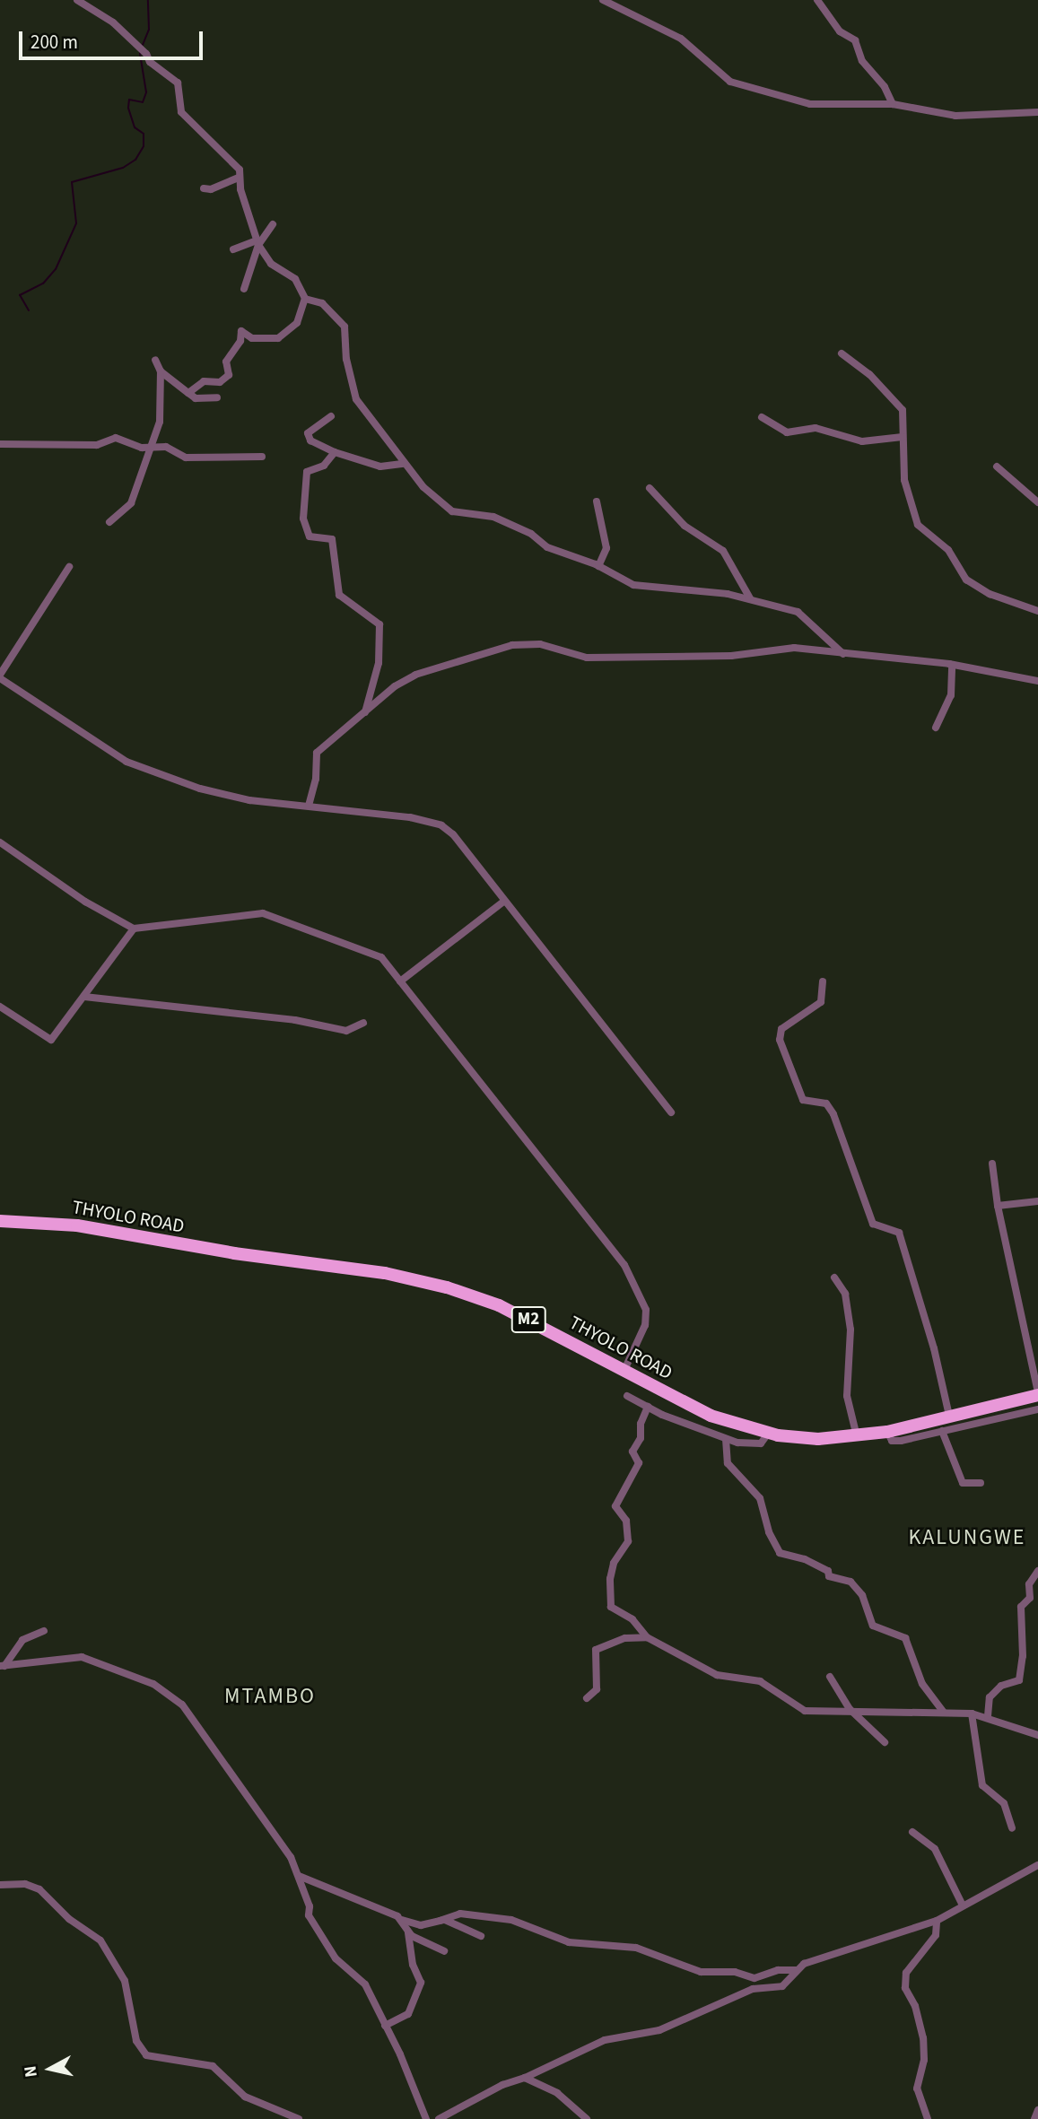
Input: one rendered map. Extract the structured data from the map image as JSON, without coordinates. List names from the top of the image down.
{
  "streets": {
    "highway": ["THYOLO ROAD", "M2"]
  },
  "districts": ["KALUNGWE", "MTAMBO"],
  "scale_bar": "200 m",
  "north": "left"
}
